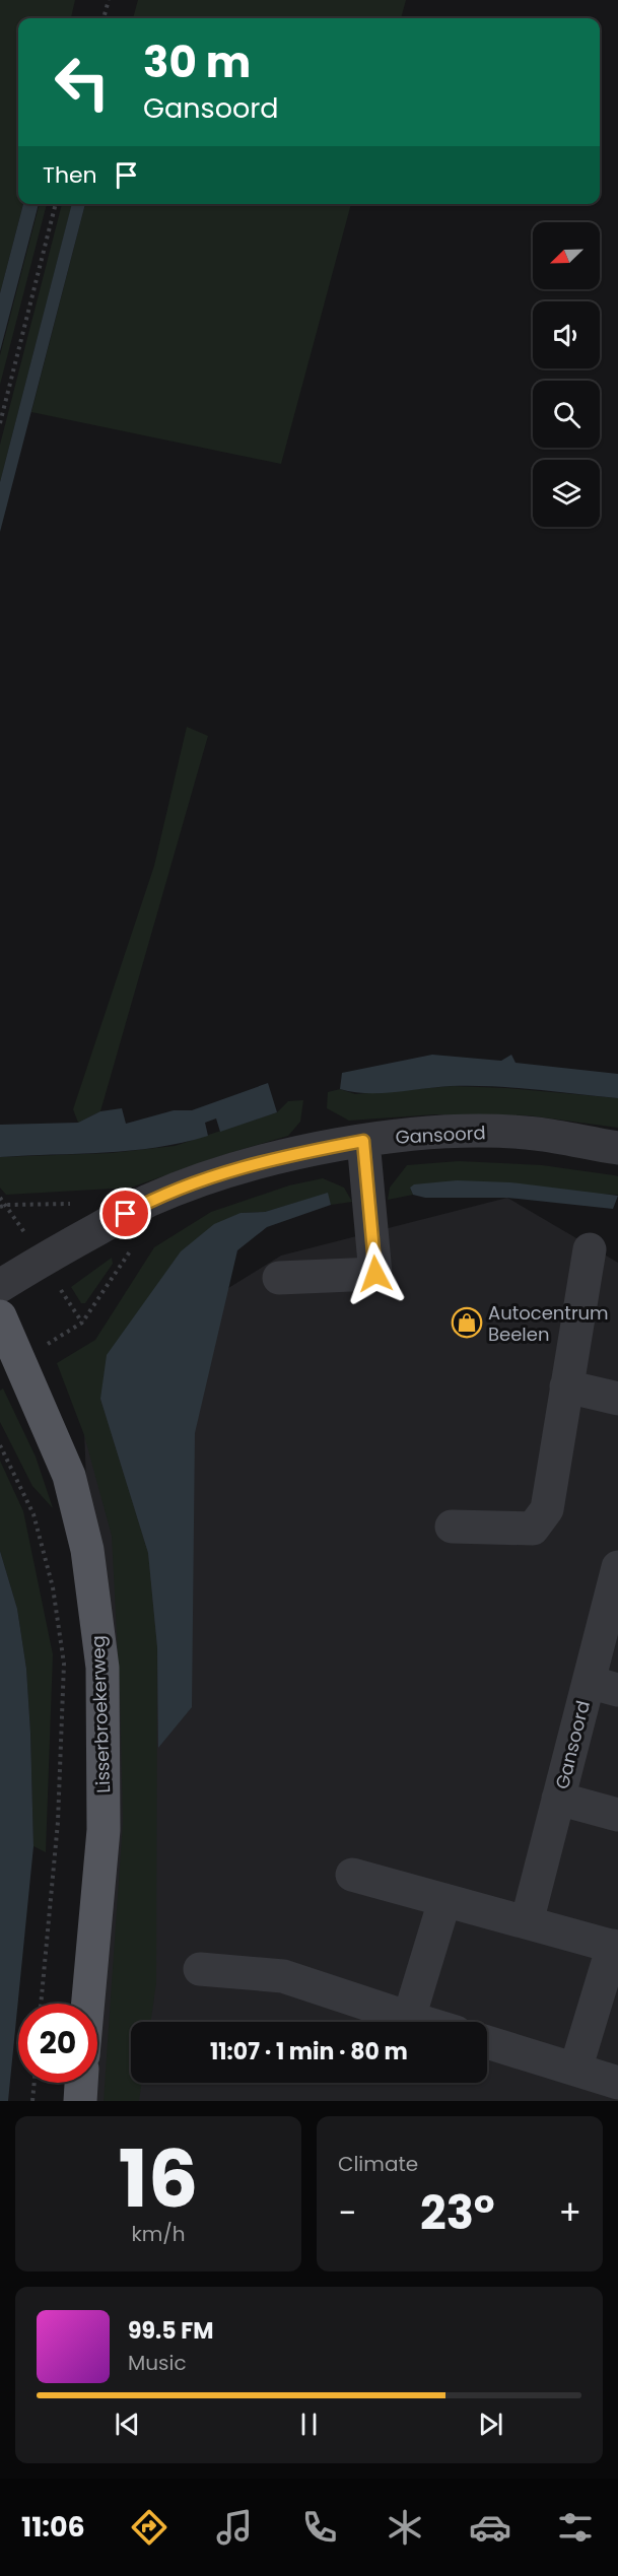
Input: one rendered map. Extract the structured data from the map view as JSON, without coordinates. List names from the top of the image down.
{
  "streets": {
    "main road": ["Lisserbroekerweg"],
    "street": ["Gansoord"]
  },
  "places": {
    "shop": ["Autocentrum Beelen"]
  },
  "north": "bottom left",
  "page": {
    "turn": ["30 m", "Gansoord"],
    "then": "Then",
    "limit": "20",
    "trip": "11:07 · 1 min · 80 m",
    "tile": [
      ["16", "km/h"],
      "Climate"
    ],
    "heat": ["−", "23°", "+"],
    "song": ["99.5 FM", "Music"],
    "tabs": "11:06"
  }
}
